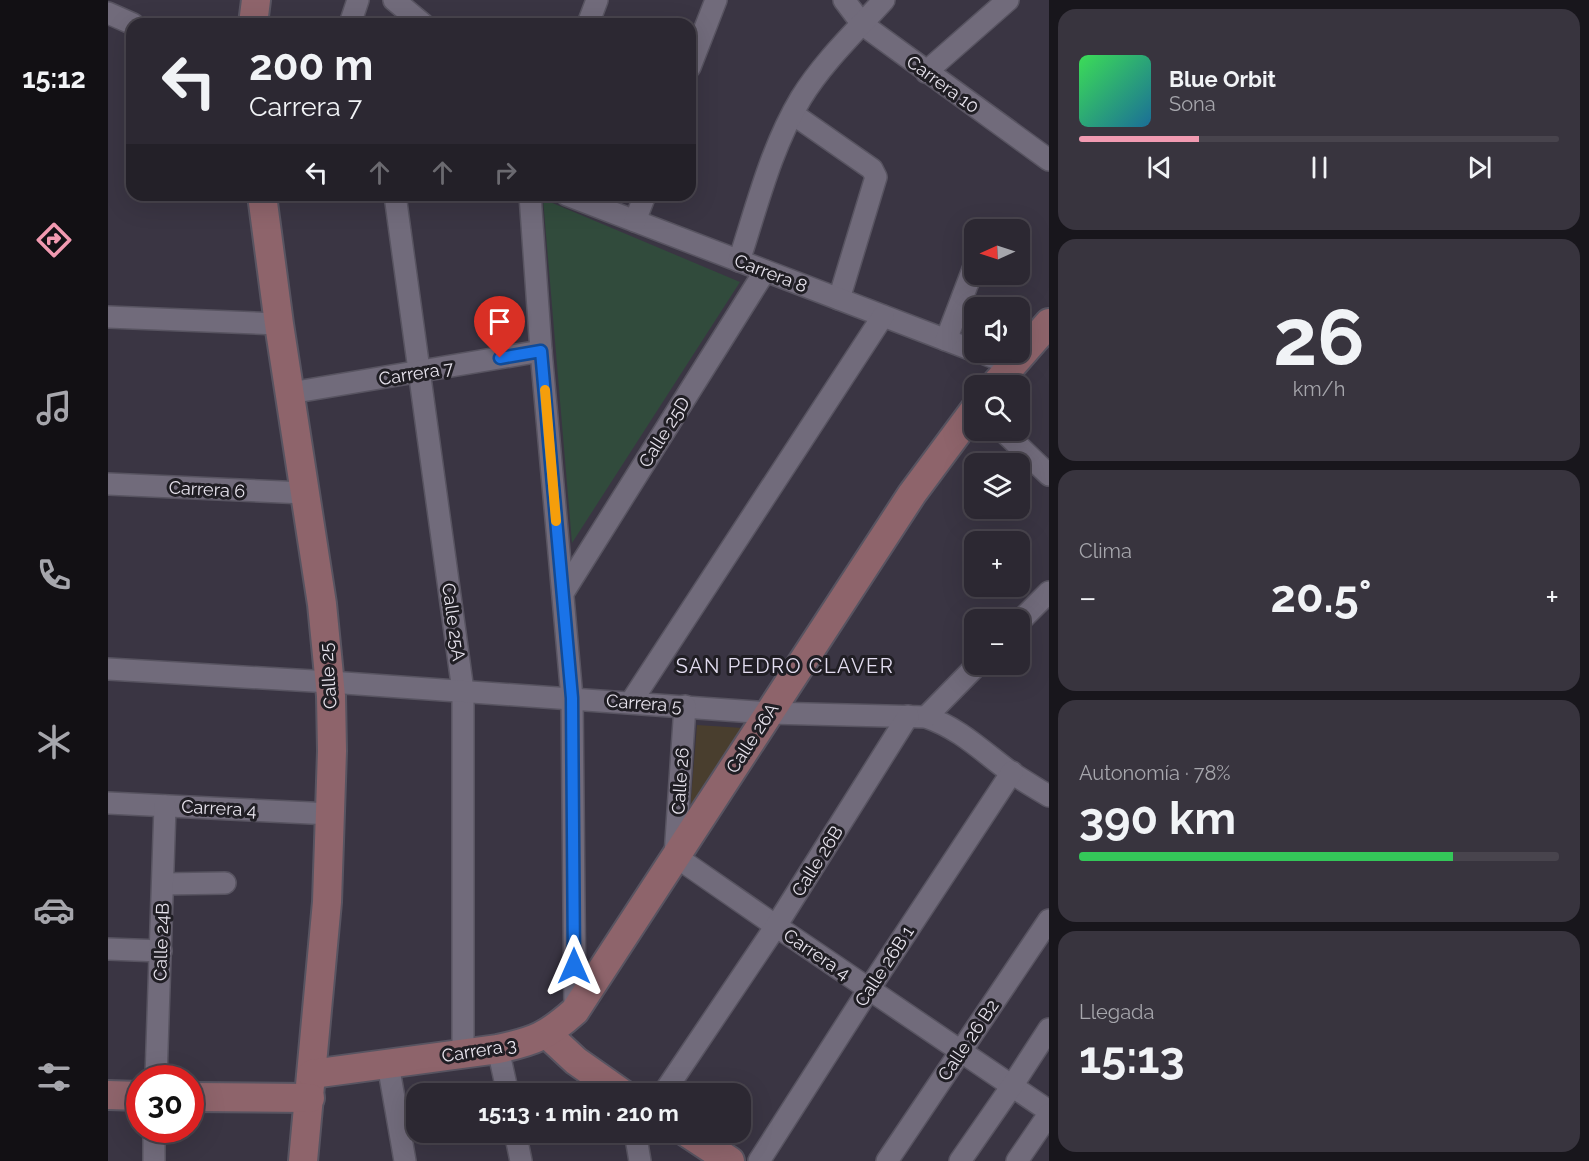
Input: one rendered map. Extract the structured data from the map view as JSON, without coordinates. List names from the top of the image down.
{
  "streets": {
    "street": [
      "Carrera 10",
      "Carrera 8",
      "Carrera 7",
      "Calle 25D",
      "Carrera 6",
      "Calle 25A",
      "Calle 25",
      "Carrera 5",
      "Calle 26A",
      "Calle 26",
      "Carrera 4",
      "Calle 26B",
      "Calle 24B",
      "Calle 26B 1",
      "Calle 26 B2",
      "Carrera 3"
    ]
  },
  "crossings": [
    ["Carrera 8", "Calle 25D"],
    ["Carrera 7", "Calle 25A"],
    ["Carrera 7", "Calle 25"],
    ["Carrera 6", "Calle 25"],
    ["Calle 25A", "Carrera 5"],
    ["Calle 25A", "Carrera 3"],
    ["Calle 25", "Carrera 5"],
    ["Calle 25", "Carrera 4"],
    ["Calle 25", "Carrera 3"],
    ["Carrera 5", "Calle 26A"],
    ["Carrera 5", "Calle 26"],
    ["Carrera 5", "Calle 26B"],
    ["Carrera 5", "Calle 26B 1"],
    ["Calle 26A", "Calle 26"],
    ["Calle 26A", "Carrera 4"],
    ["Calle 26A", "Carrera 3"],
    ["Calle 26", "Carrera 4"],
    ["Carrera 4", "Calle 26B"],
    ["Carrera 4", "Calle 24B"],
    ["Carrera 4", "Calle 26B 1"],
    ["Carrera 4", "Calle 26 B2"]
  ],
  "districts": ["SAN PEDRO CLAVER"],
  "north": "left",
  "page": {
    "tabs": "15:12",
    "turn": ["200 m", "Carrera 7"],
    "song": ["Blue Orbit", "Sona"],
    "map_buttons": ["+", "−"],
    "tile": [
      ["26", "km/h"],
      "Clima",
      ["Autonomía · 78%", "390 km"],
      ["Llegada", "15:13"]
    ],
    "heat": ["−", "20.5°", "+"],
    "limit": "30",
    "trip": "15:13 · 1 min · 210 m"
  }
}
